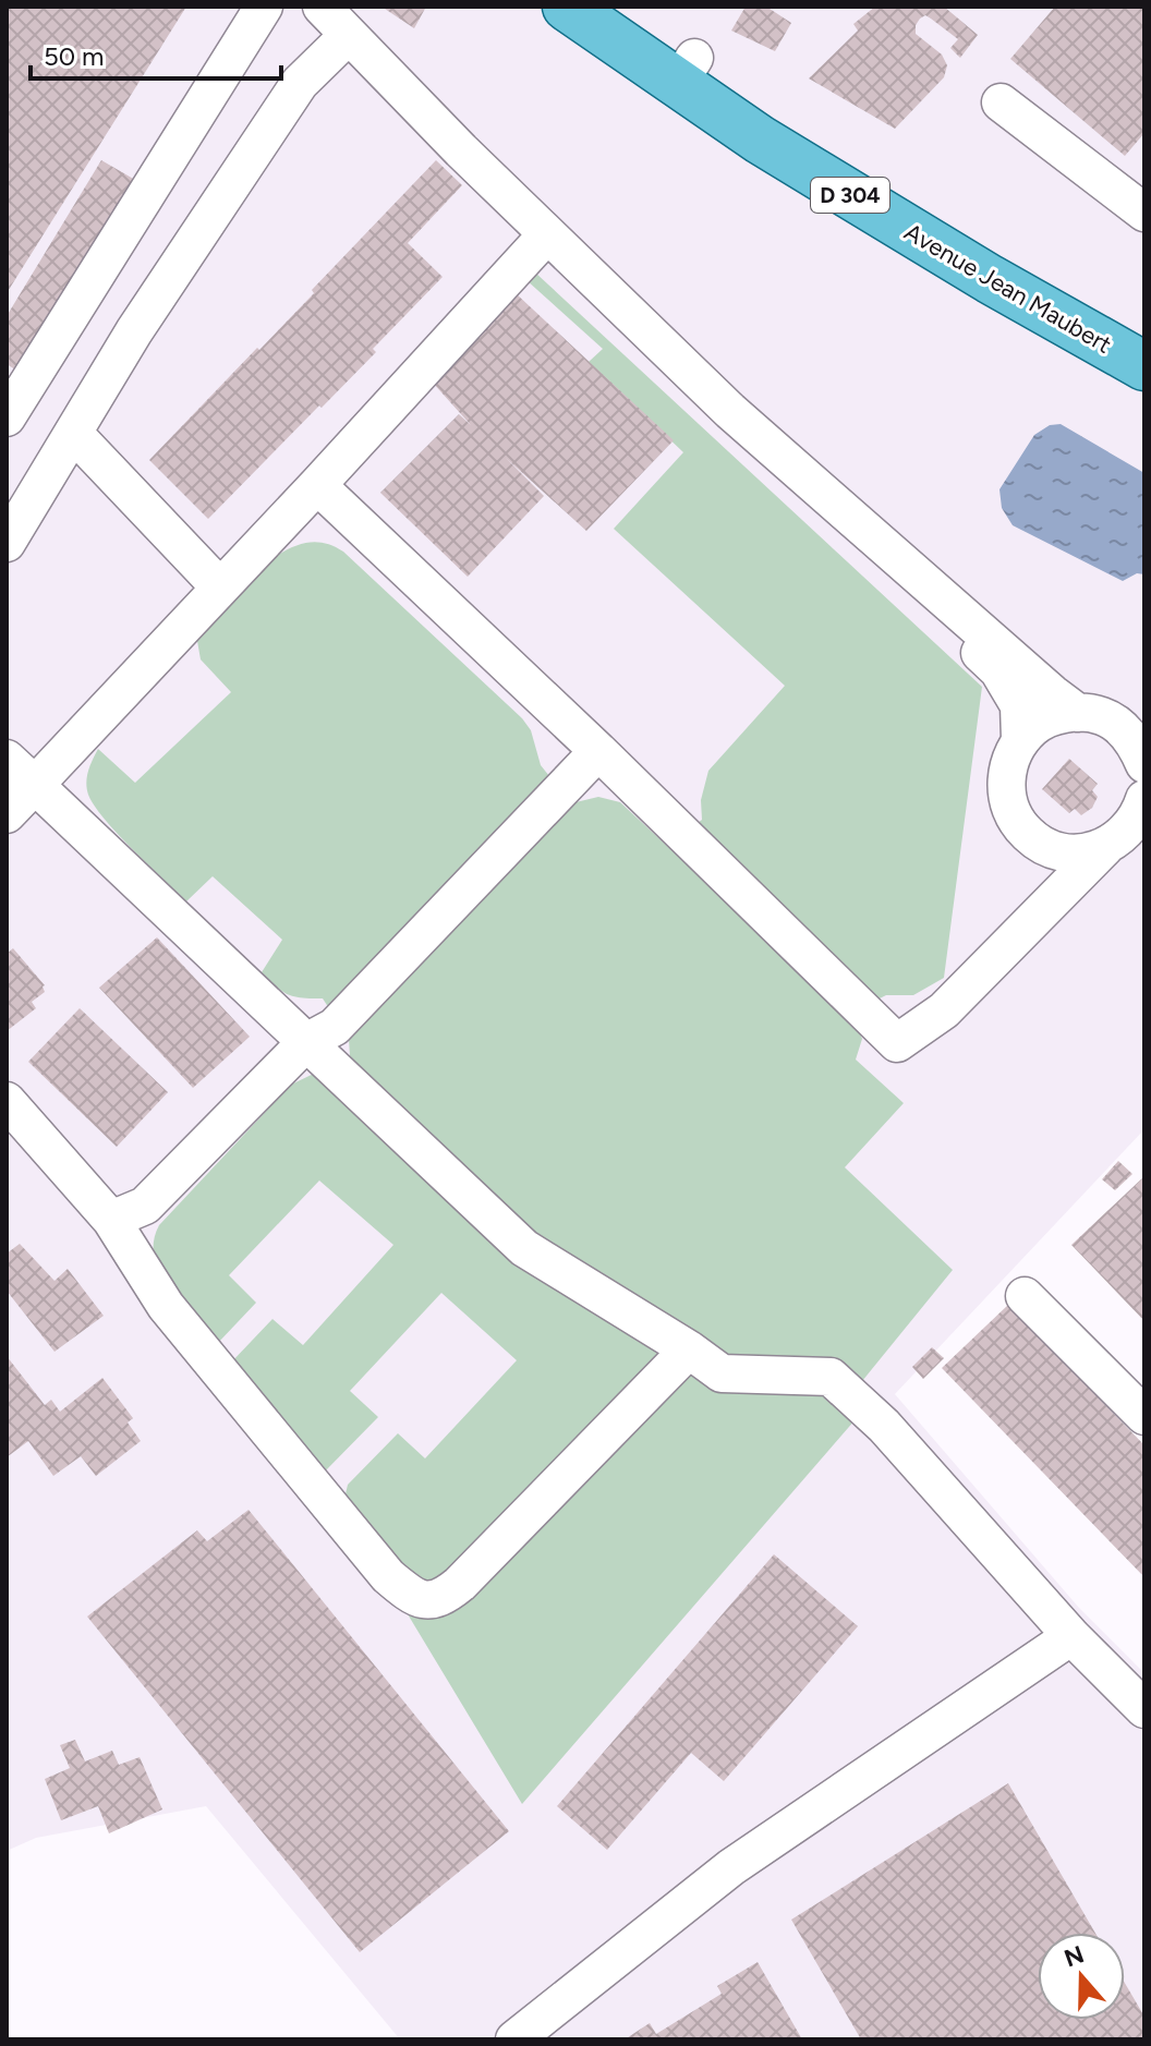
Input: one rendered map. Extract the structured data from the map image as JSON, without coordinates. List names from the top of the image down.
{
  "streets": {
    "main road": ["D 304", "Avenue Jean Maubert"]
  },
  "scale_bar": "50 m",
  "north": "top"
}
